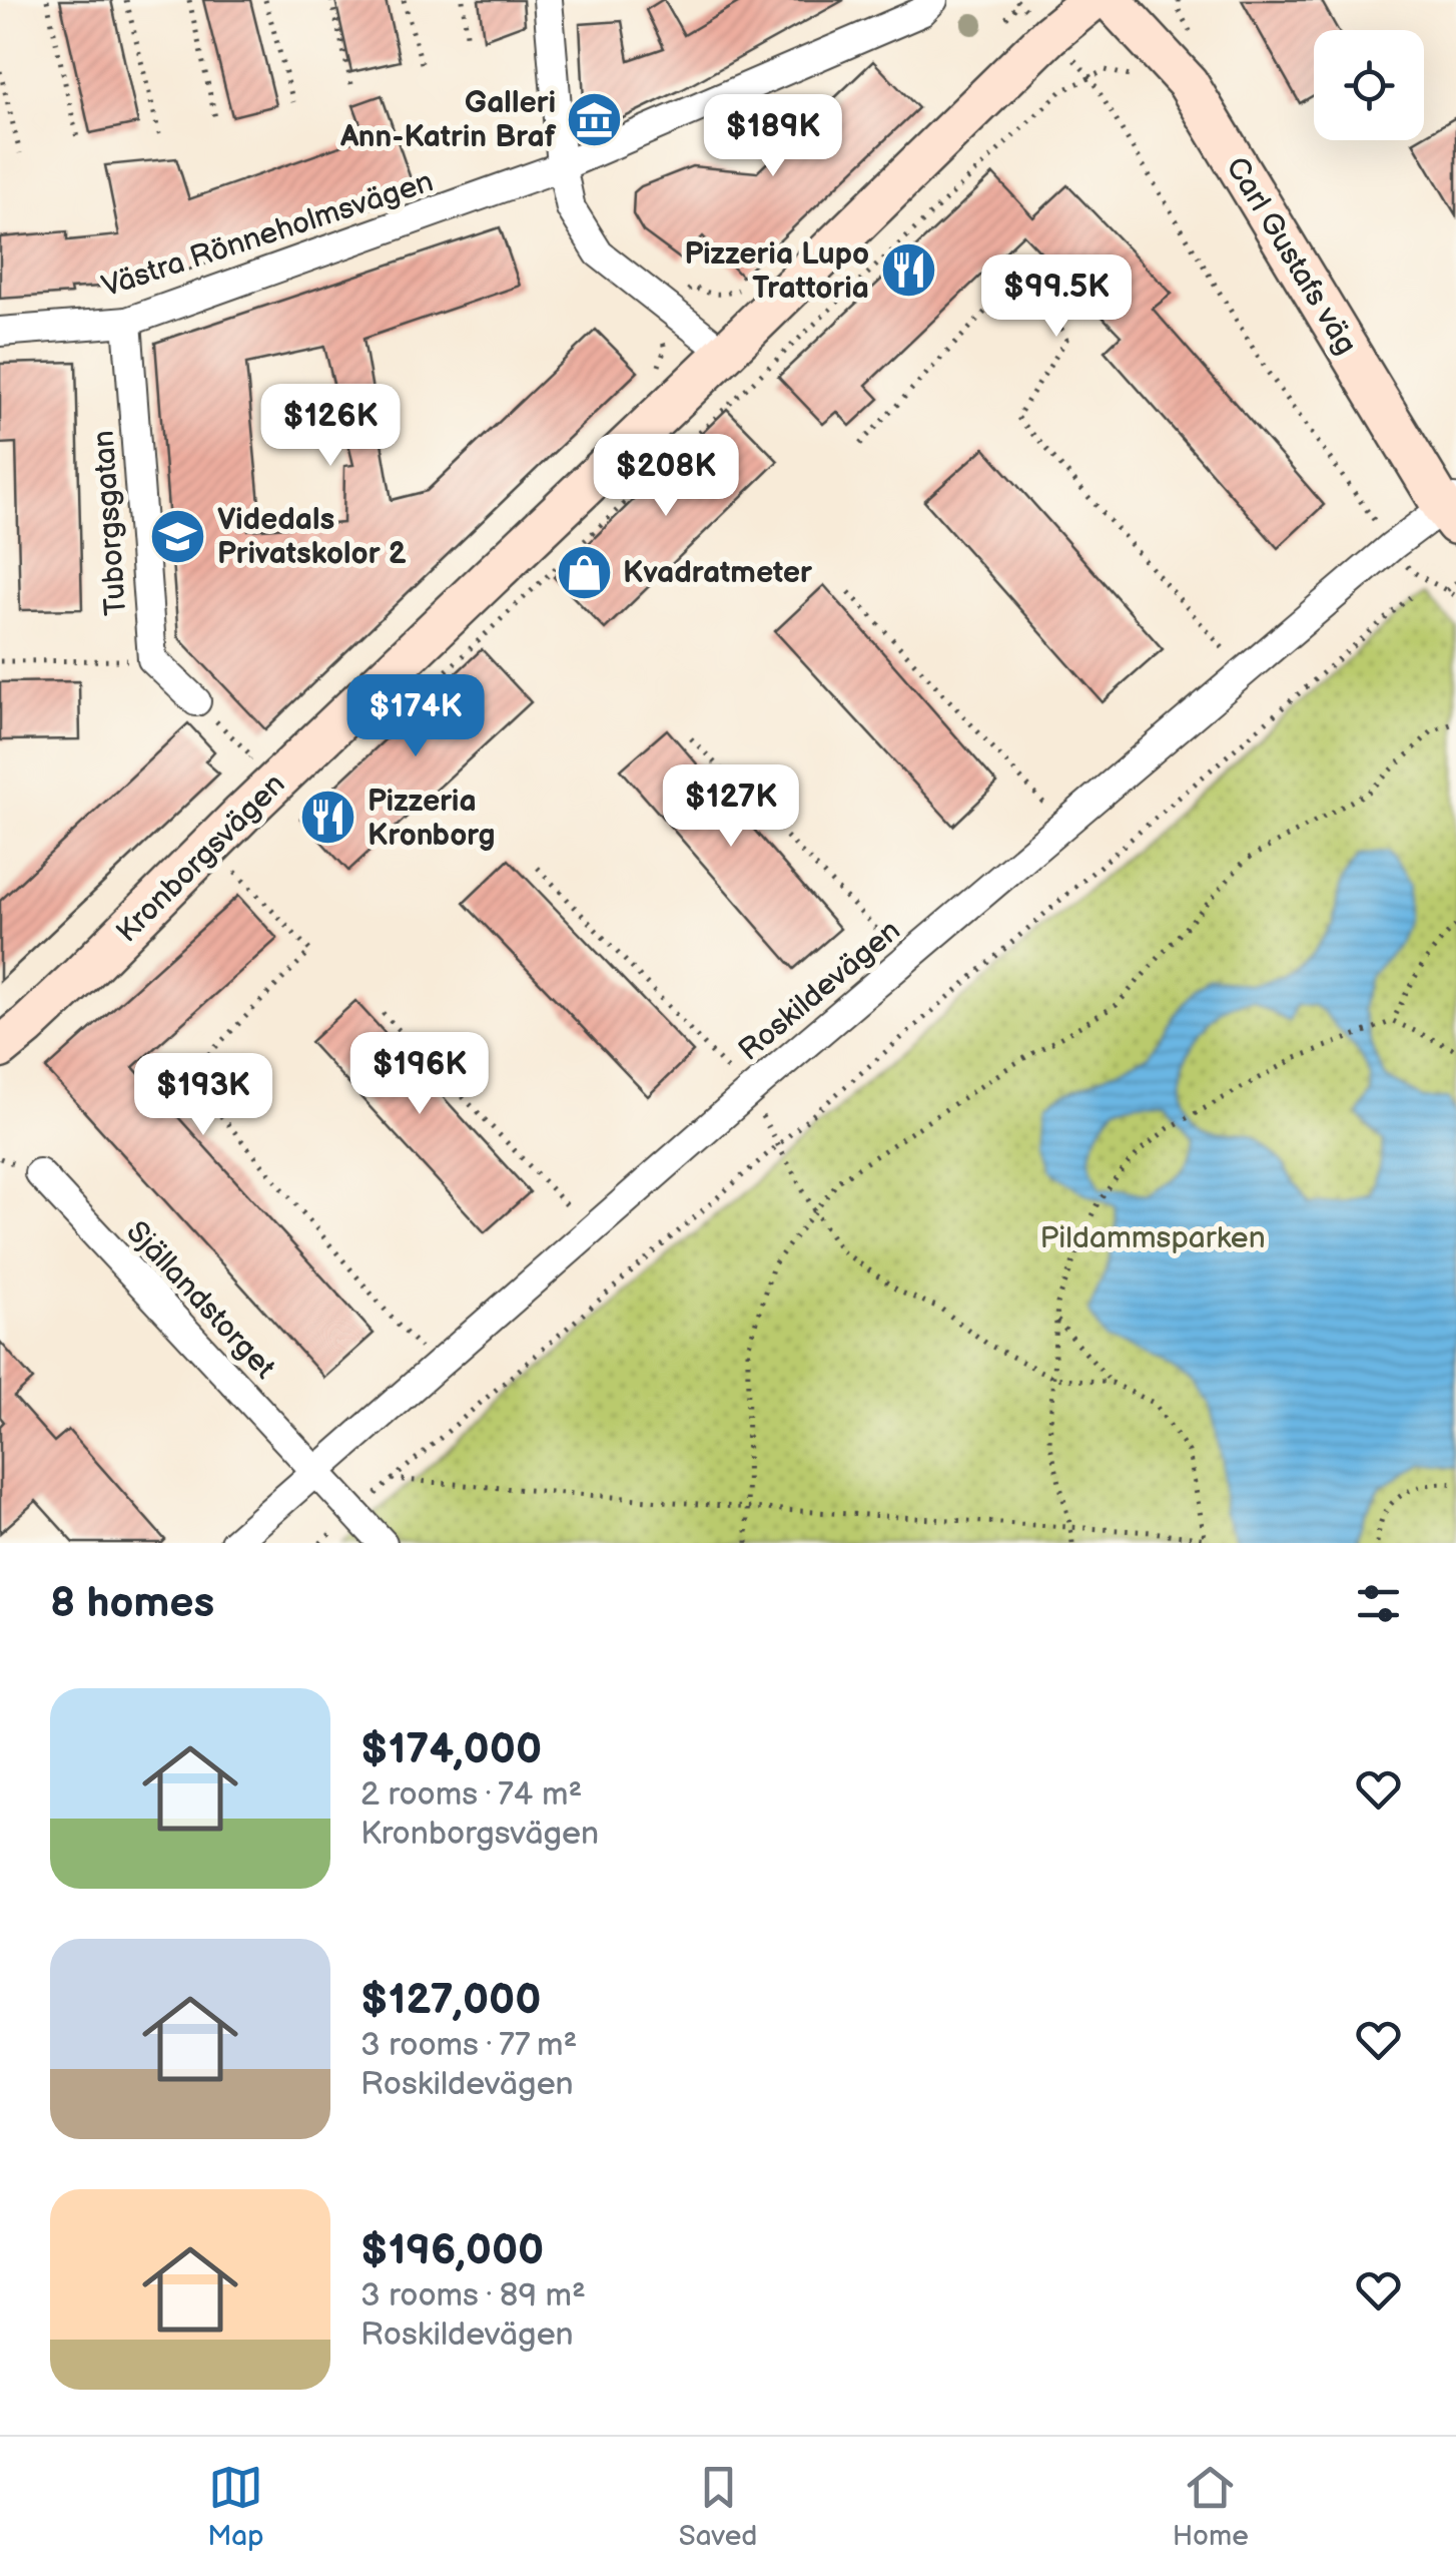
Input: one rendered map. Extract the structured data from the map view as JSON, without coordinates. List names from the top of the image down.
{
  "streets": {
    "street": [
      "Västra Rönneholmsvägen",
      "Carl Gustafs väg",
      "Tuborgsgatan",
      "Kronborgsvägen",
      "Roskildevägen",
      "Själlandstorget"
    ]
  },
  "crossings": [
    ["Västra Rönneholmsvägen", "Tuborgsgatan"],
    ["Carl Gustafs väg", "Roskildevägen"],
    ["Roskildevägen", "Själlandstorget"]
  ],
  "parks": ["Pildammsparken"],
  "places": {
    "museum": ["Galleri Ann-Katrin Braf"],
    "restaurant": ["Pizzeria Lupo Trattoria", "Pizzeria Kronborg"],
    "school or university": ["Videdals Privatskolor 2"],
    "shop": ["Kvadratmeter"]
  },
  "page": {
    "price": [
      "$189K",
      "$99.5K",
      "$126K",
      "$208K",
      "$174K",
      "$127K",
      "$196K",
      "$193K"
    ],
    "heading": "8 homes",
    "list": [
      {
        "name": "$174,000",
        "note": "2 rooms · 74 m² · Kronborgsvägen"
      },
      {
        "name": "$127,000",
        "note": "3 rooms · 77 m² · Roskildevägen"
      },
      {
        "name": "$196,000",
        "note": "3 rooms · 89 m² · Roskildevägen"
      }
    ],
    "tabs": ["Map", "Saved", "Home"]
  }
}
